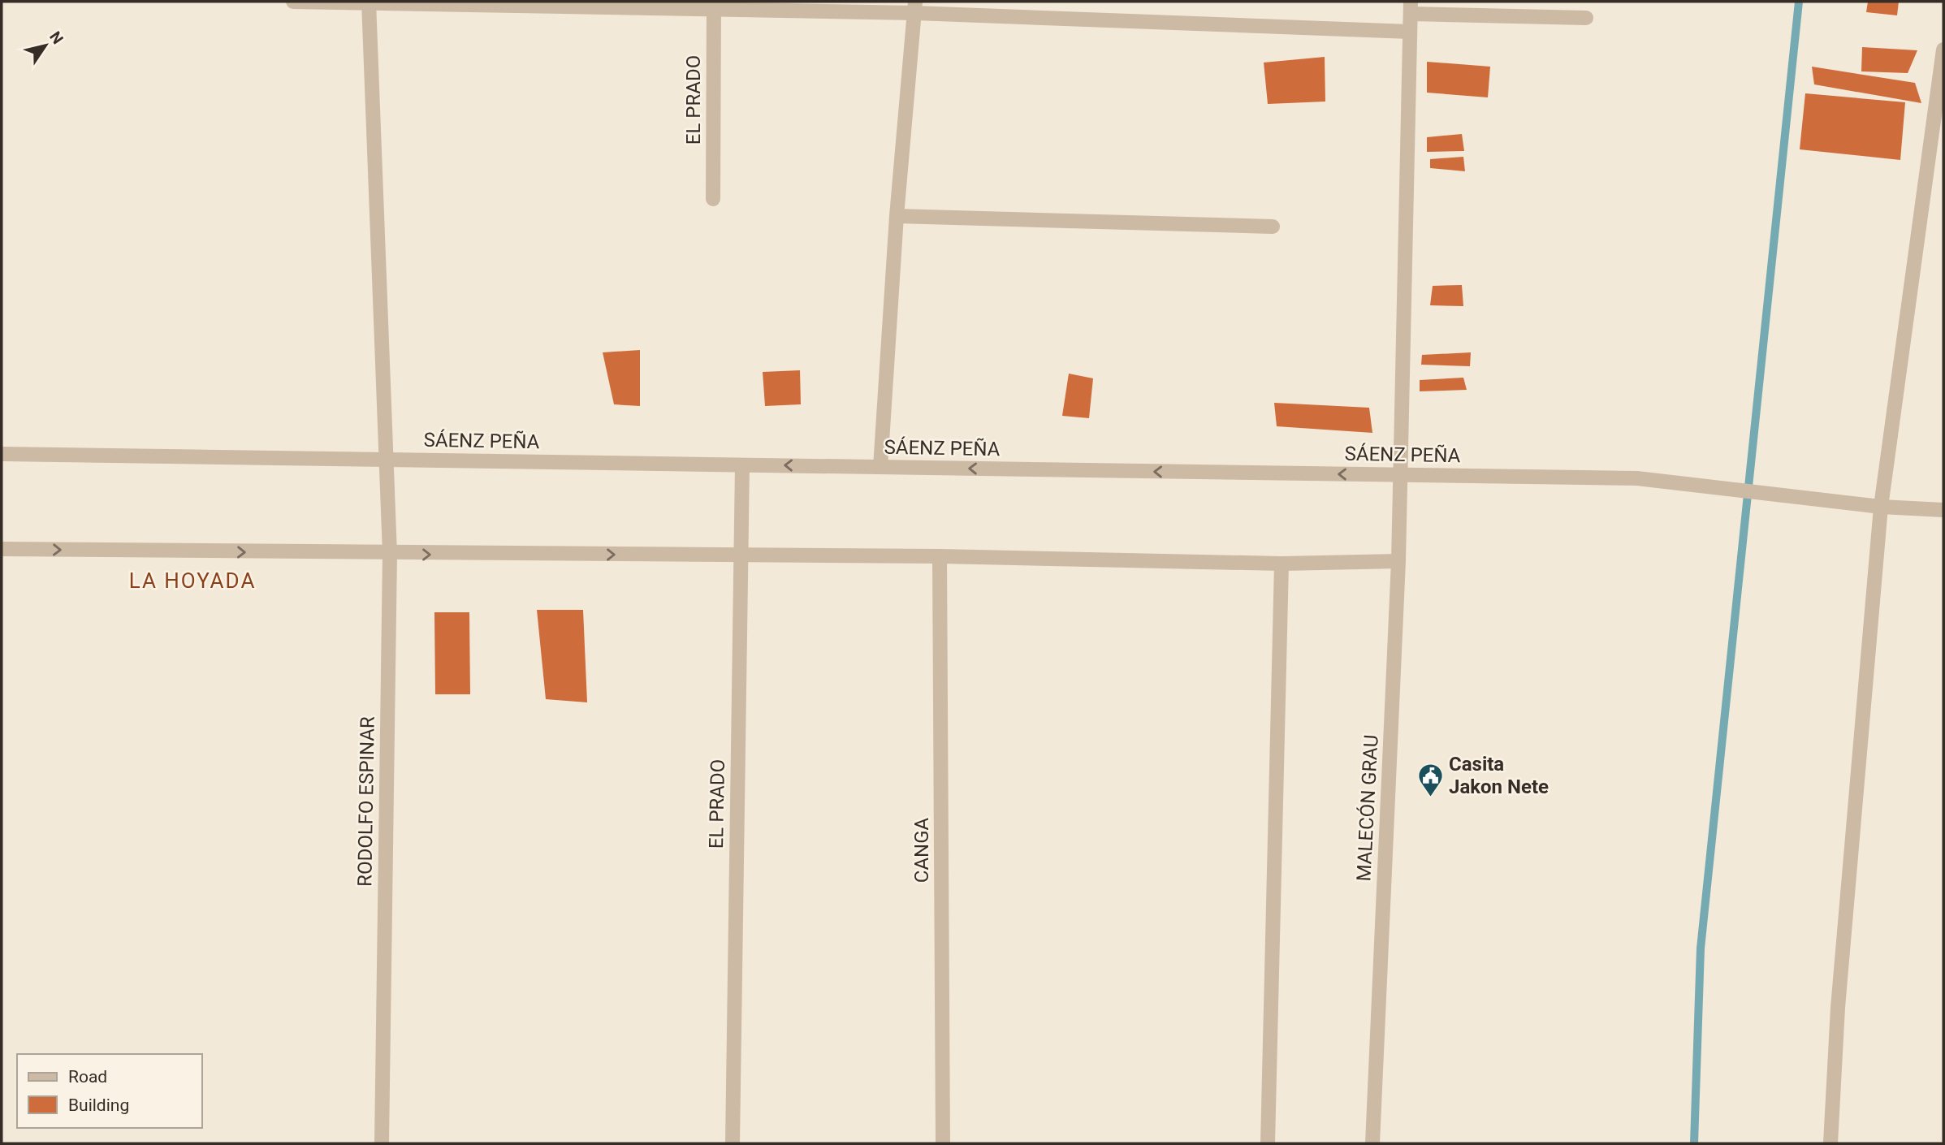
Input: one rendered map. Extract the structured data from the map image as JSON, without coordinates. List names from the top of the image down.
{
  "streets": {
    "street": [
      "EL PRADO",
      "SÁENZ PEÑA",
      "RODOLFO ESPINAR",
      "MALECÓN GRAU",
      "CANGA"
    ]
  },
  "crossings": [
    ["EL PRADO", "SÁENZ PEÑA"],
    ["SÁENZ PEÑA", "RODOLFO ESPINAR"],
    ["SÁENZ PEÑA", "MALECÓN GRAU"]
  ],
  "districts": ["LA HOYADA"],
  "places": {
    "public building": ["Casita Jakon Nete"]
  },
  "legend": ["Road", "Building"],
  "north": "top right"
}
